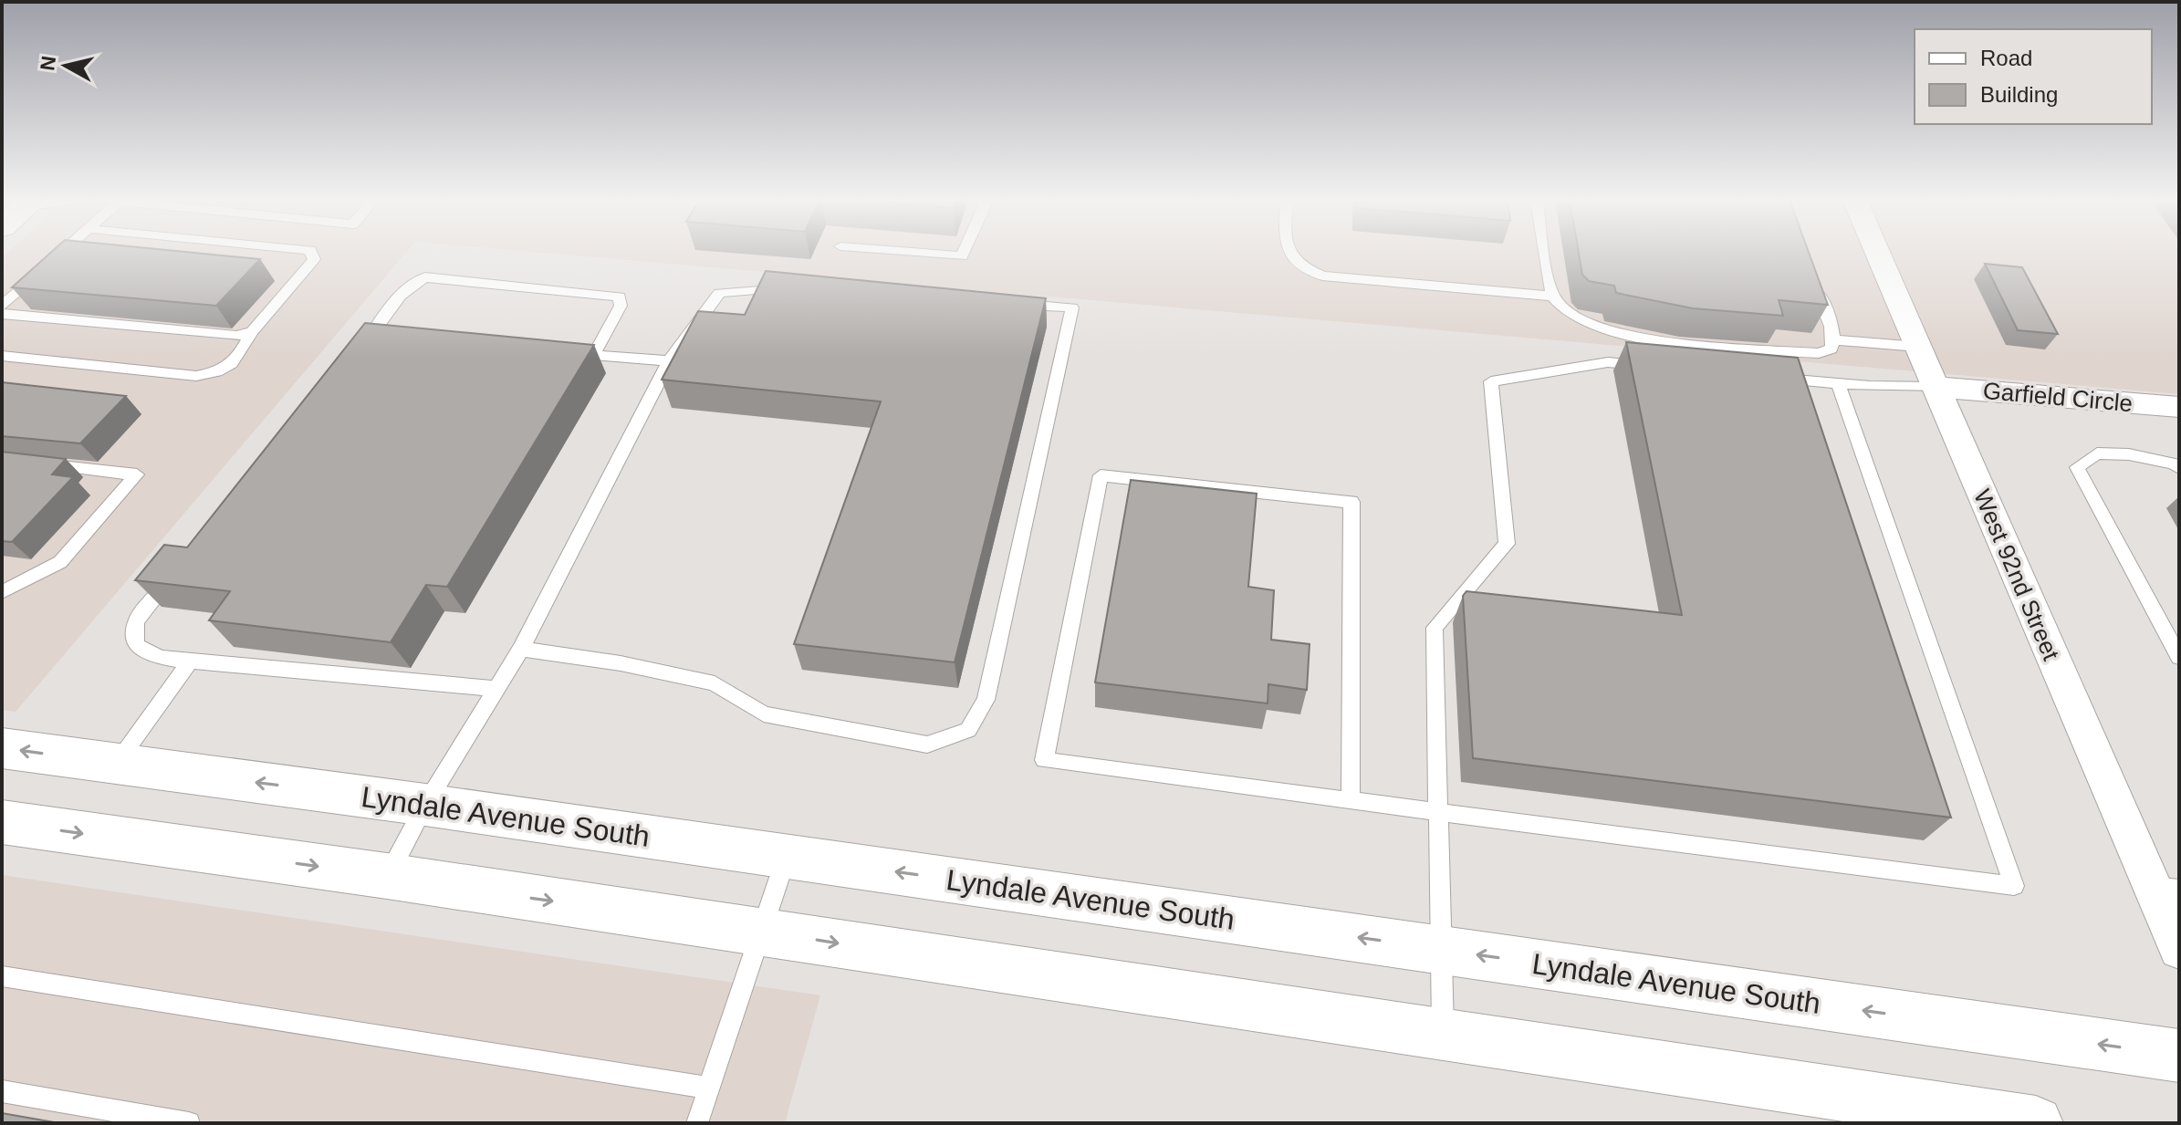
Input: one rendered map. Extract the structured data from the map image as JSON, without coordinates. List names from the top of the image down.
{
  "streets": {
    "main road": ["Lyndale Avenue South"],
    "street": ["Garfield Circle", "West 92nd Street"]
  },
  "crossings": [
    ["Garfield Circle", "West 92nd Street"]
  ],
  "legend": ["Road", "Building"],
  "north": "left"
}
